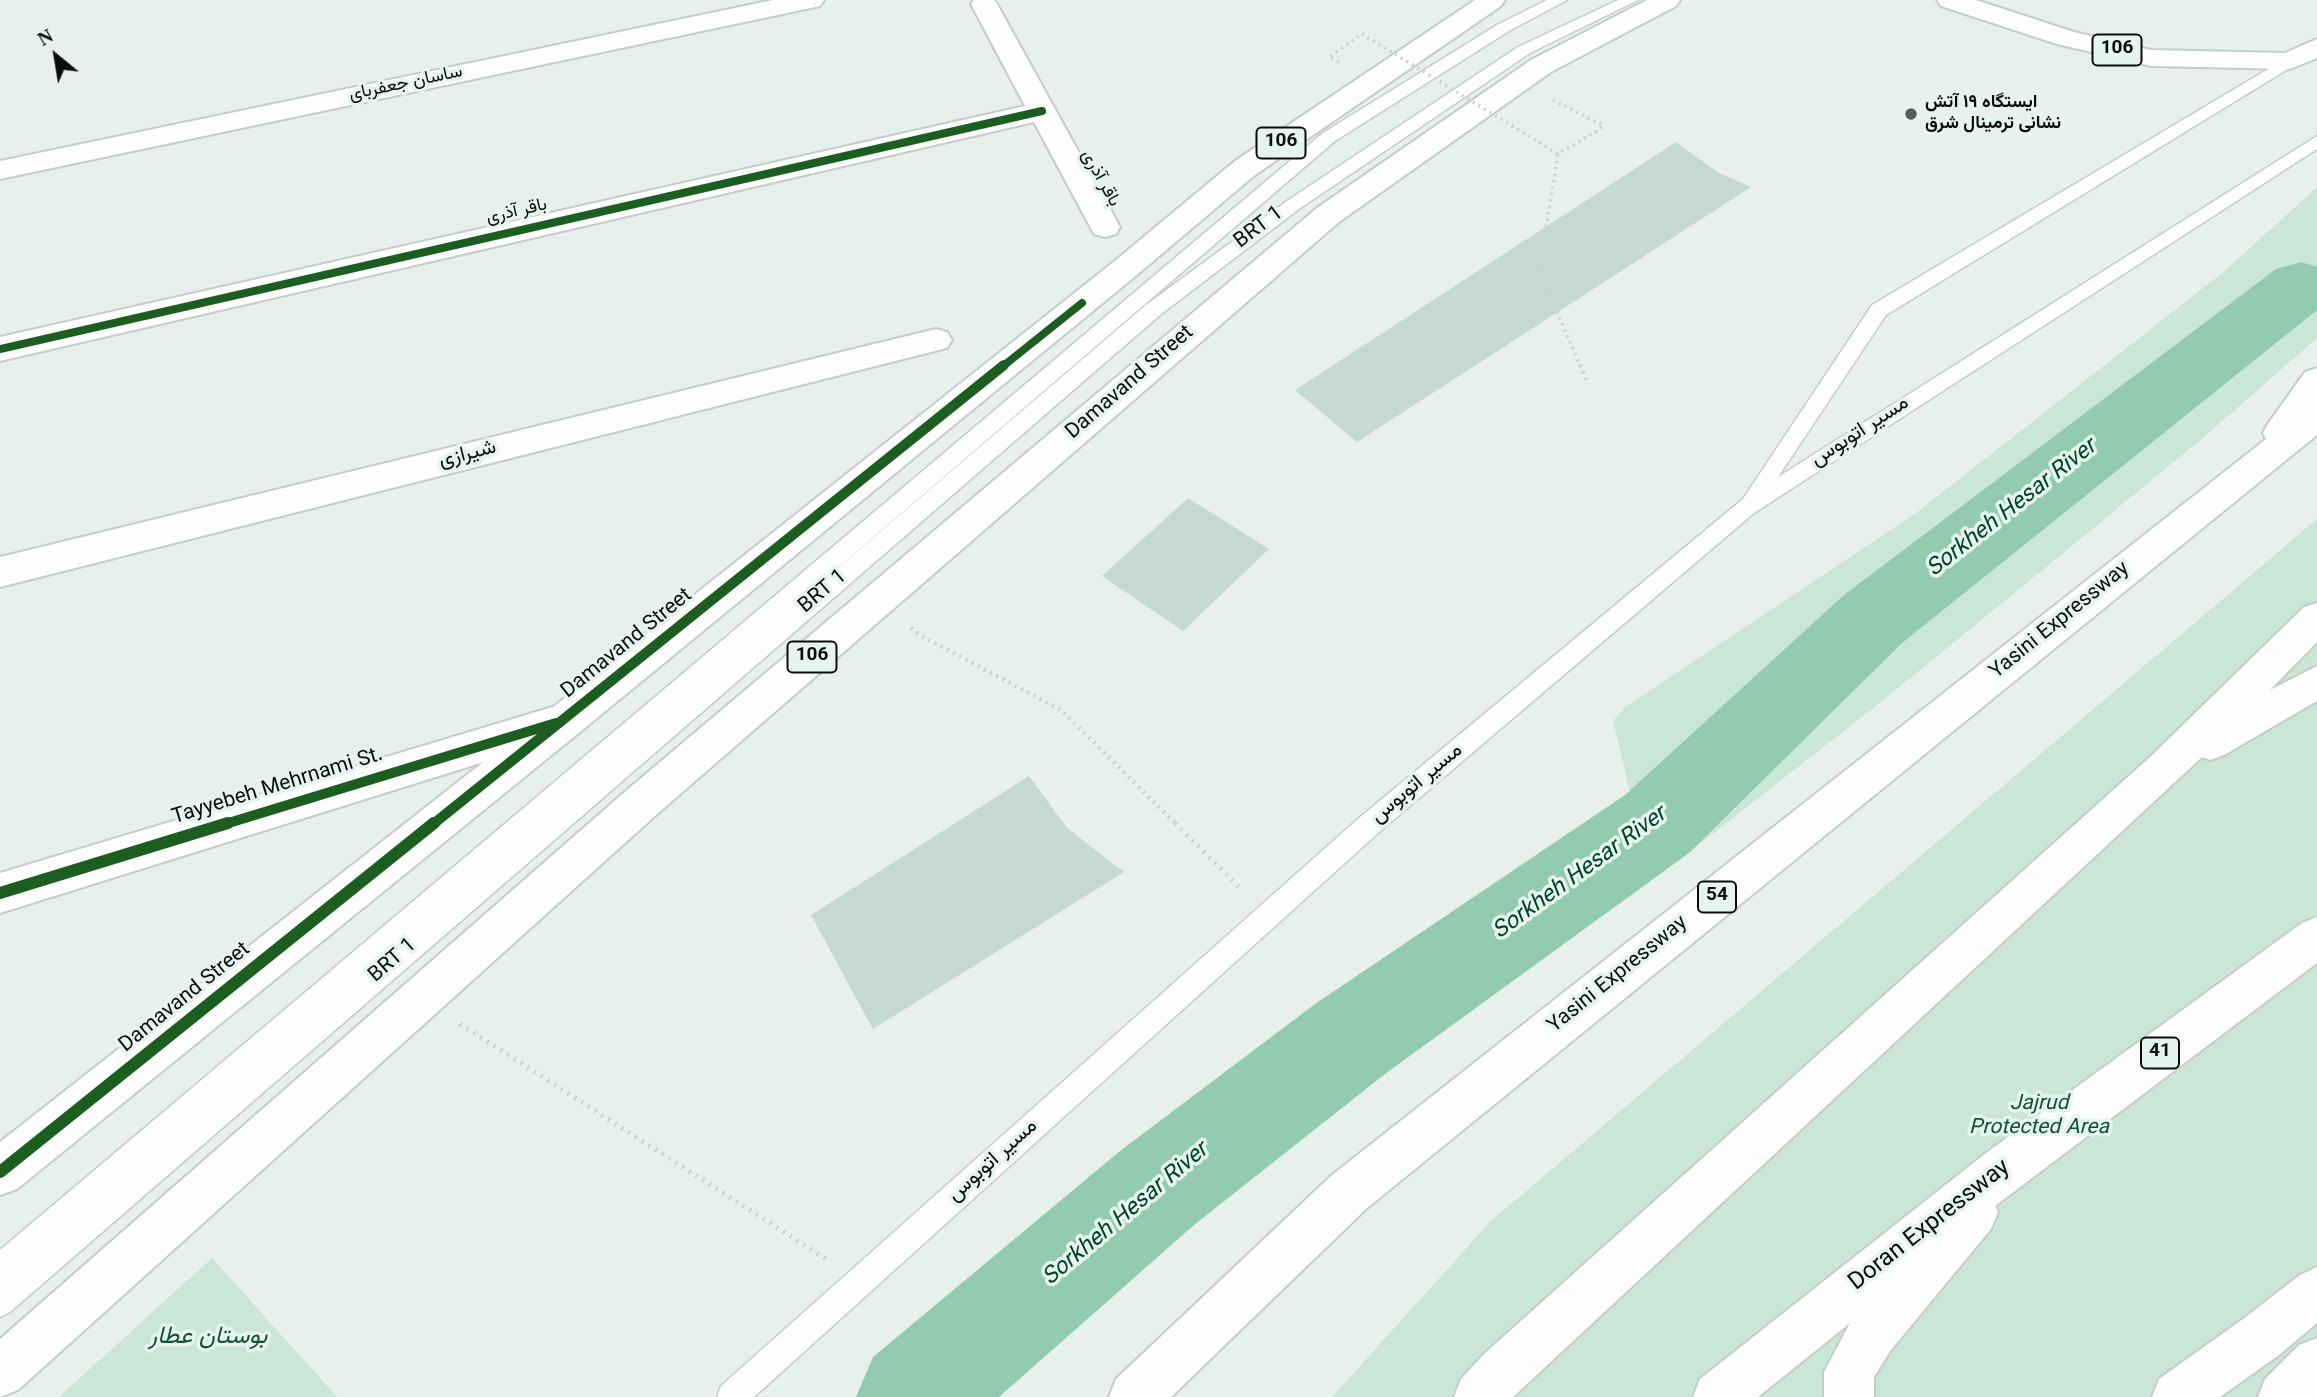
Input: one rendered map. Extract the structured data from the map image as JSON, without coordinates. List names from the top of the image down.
{
  "streets": {
    "main road": [
      "106",
      "ساسان جعفربای",
      "باقر آذری",
      "Damavand Street",
      "شیرازی",
      "Yasini Expressway",
      "Tayyebeh Mehrnami St.",
      "54",
      "41",
      "Doran Expressway"
    ],
    "lane": ["BRT 1", "مسیر اتوبوس"]
  },
  "crossings": [
    ["Damavand Street", "Tayyebeh Mehrnami St."]
  ],
  "water": ["Sorkheh Hesar River"],
  "parks": ["Jajrud Protected Area", "بوستان عطار"],
  "places": ["ایستگاه ۱۹ آتش نشانی ترمینال شرق"],
  "north": "top left"
}
